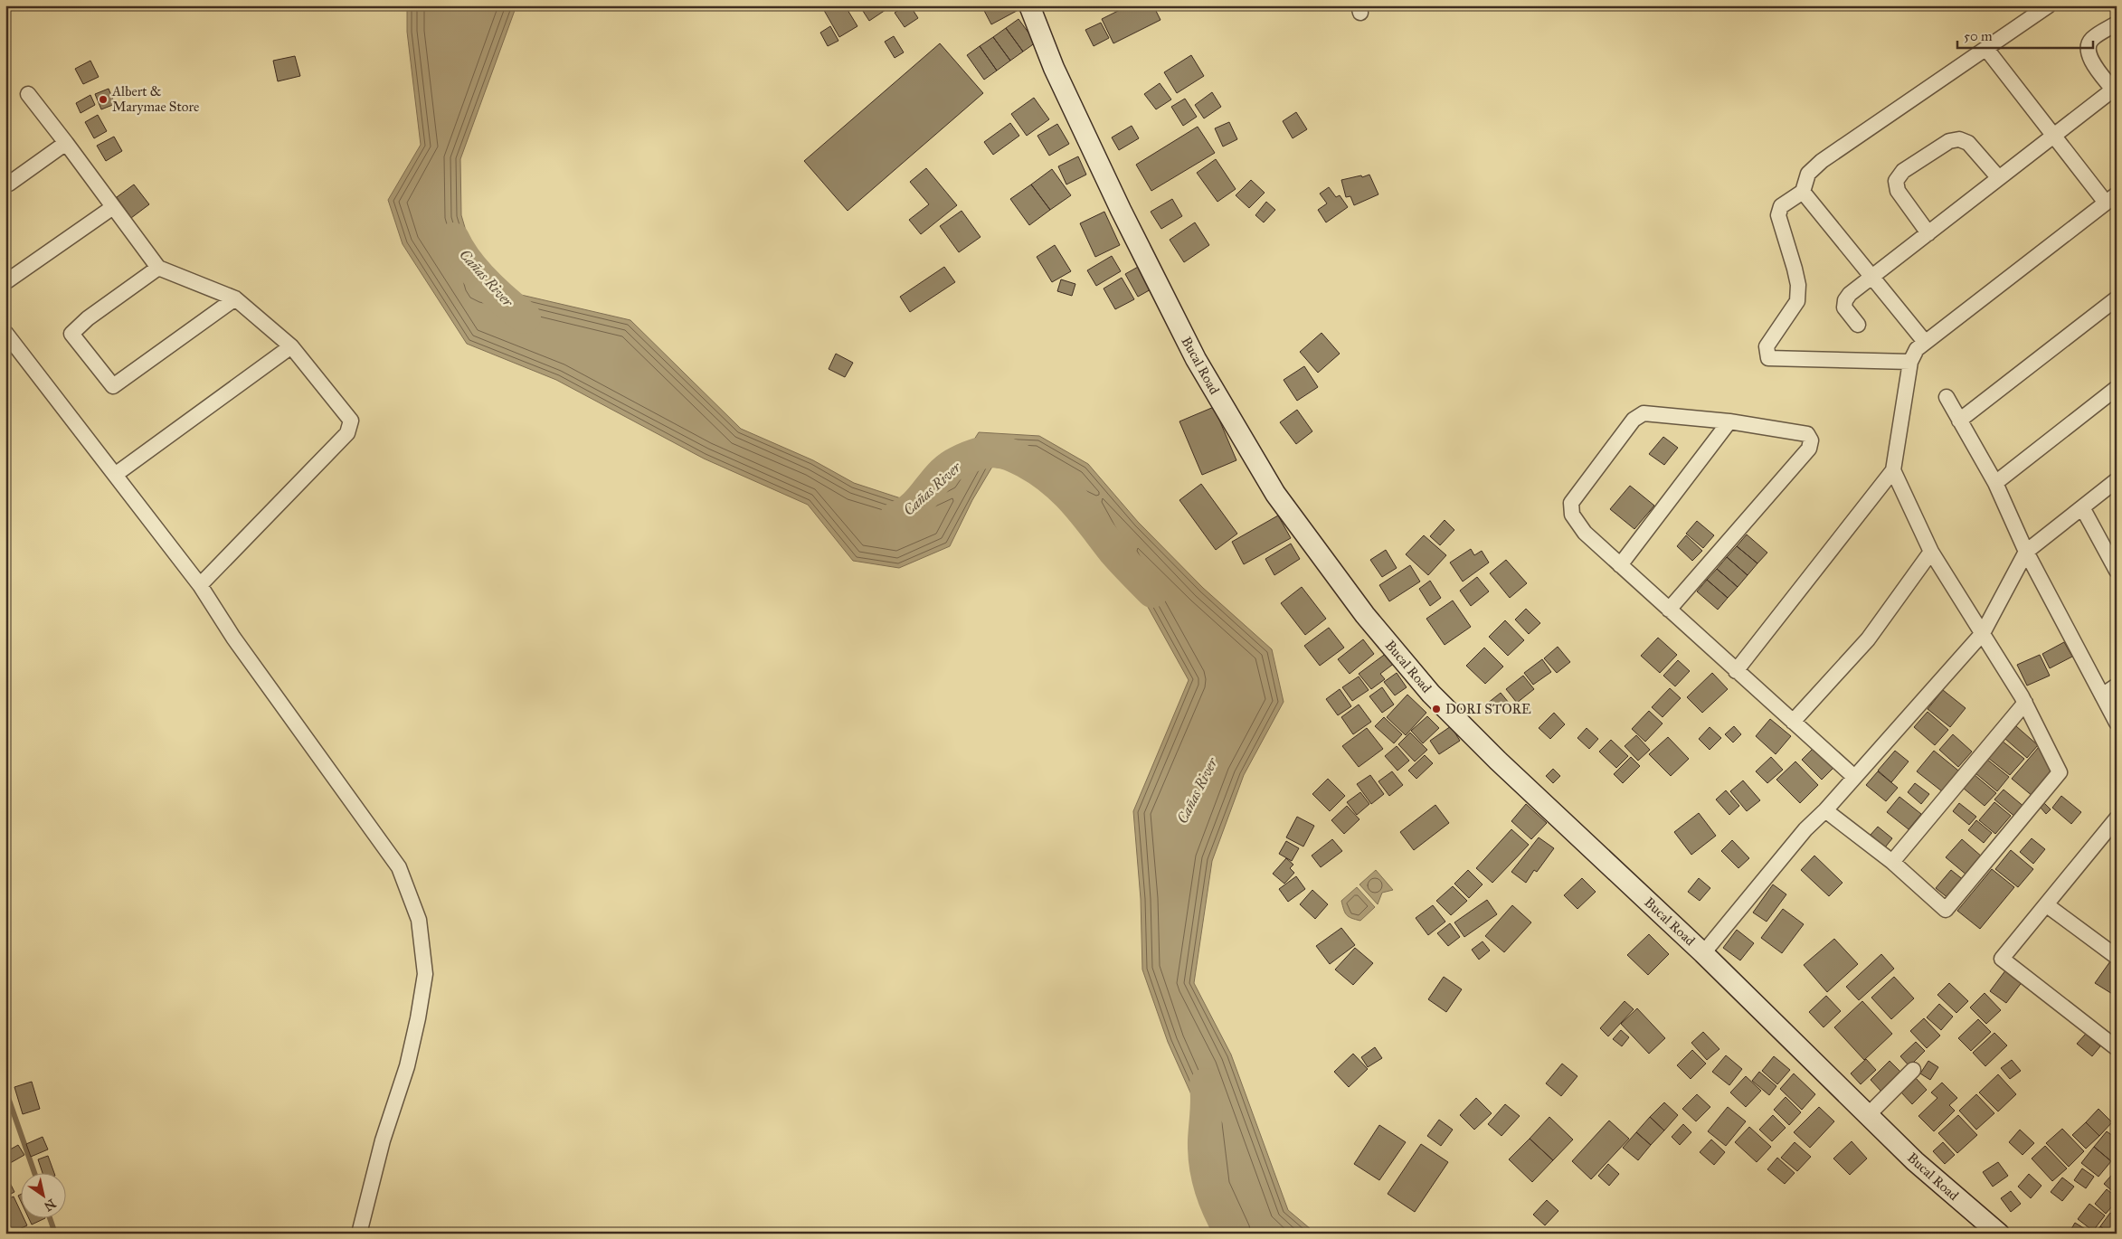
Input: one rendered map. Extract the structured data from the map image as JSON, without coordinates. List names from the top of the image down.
{
  "streets": {
    "street": ["Bucal Road"]
  },
  "water": ["Cañas River"],
  "places": ["Albert & Marymae Store", "DORI STORE"],
  "scale_bar": "50 m",
  "north": "bottom right"
}
